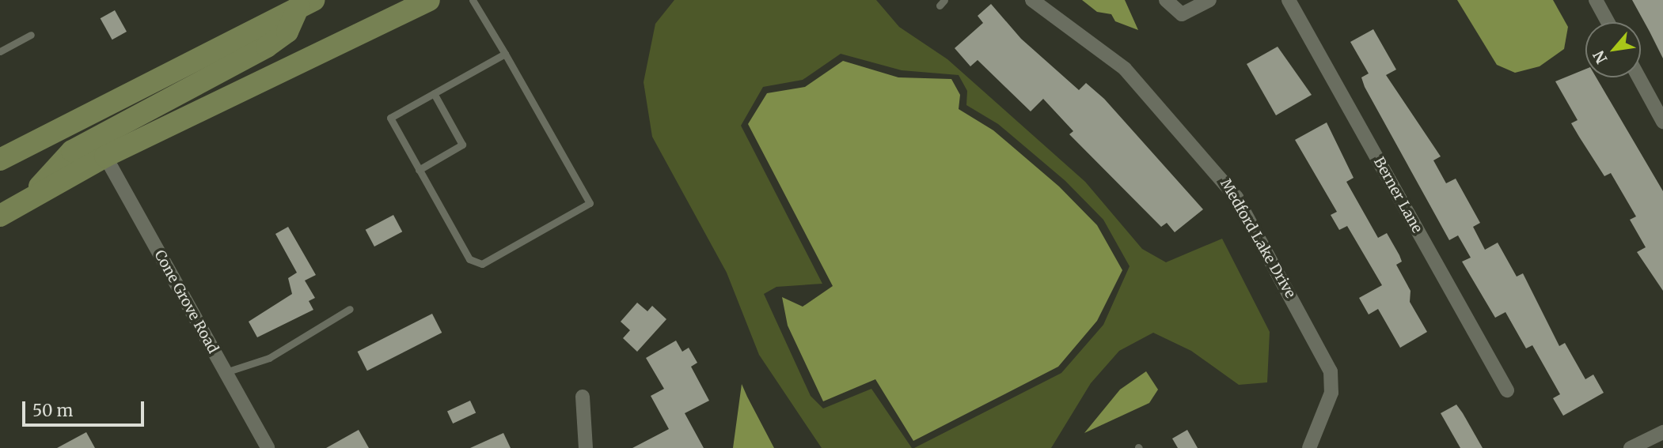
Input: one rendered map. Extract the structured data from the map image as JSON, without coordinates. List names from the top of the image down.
{
  "streets": {
    "street": ["Berner Lane", "Medford Lake Drive", "Cone Grove Road"]
  },
  "scale_bar": "50 m",
  "north": "bottom left"
}
